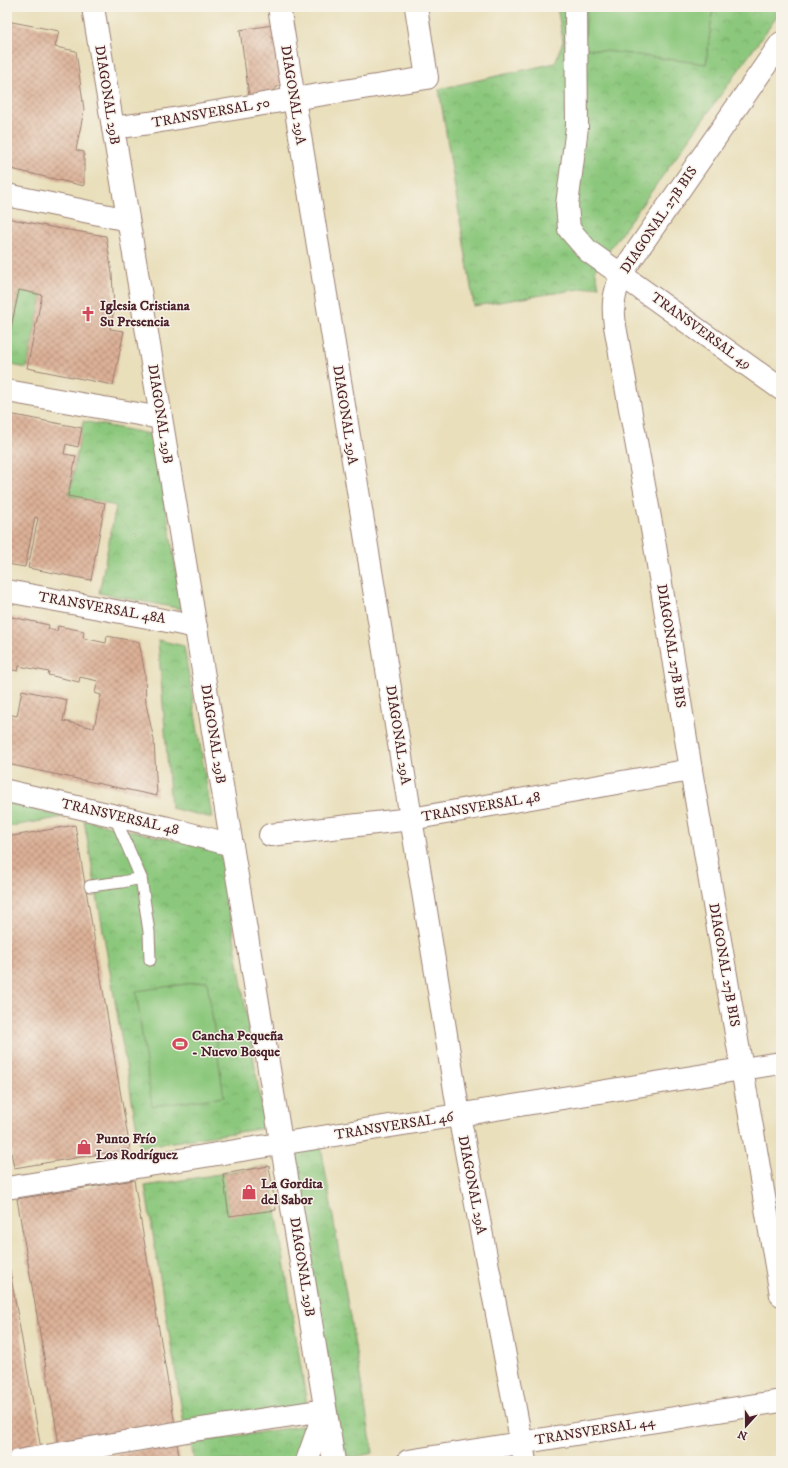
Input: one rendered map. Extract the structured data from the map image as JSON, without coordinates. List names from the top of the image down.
{
  "streets": {
    "street": [
      "DIAGONAL 29B",
      "DIAGONAL 29A",
      "TRANSVERSAL 50",
      "DIAGONAL 27B BIS",
      "TRANSVERSAL 49",
      "TRANSVERSAL 48A",
      "TRANSVERSAL 48",
      "TRANSVERSAL 46",
      "TRANSVERSAL 44"
    ]
  },
  "crossings": [
    ["DIAGONAL 29B", "TRANSVERSAL 50"],
    ["DIAGONAL 29B", "TRANSVERSAL 48A"],
    ["DIAGONAL 29B", "TRANSVERSAL 48"],
    ["DIAGONAL 29B", "TRANSVERSAL 46"],
    ["DIAGONAL 29A", "TRANSVERSAL 50"],
    ["DIAGONAL 29A", "TRANSVERSAL 48"],
    ["DIAGONAL 29A", "TRANSVERSAL 46"],
    ["DIAGONAL 29A", "TRANSVERSAL 44"],
    ["DIAGONAL 27B BIS", "TRANSVERSAL 49"],
    ["DIAGONAL 27B BIS", "TRANSVERSAL 48"],
    ["DIAGONAL 27B BIS", "TRANSVERSAL 46"]
  ],
  "places": {
    "church": ["Iglesia Cristiana Su Presencia"],
    "sports": ["Cancha Pequeña - Nuevo Bosque"],
    "shop": ["Punto Frío Los Rodríguez", "La Gordita del Sabor"]
  },
  "north": "bottom"
}
